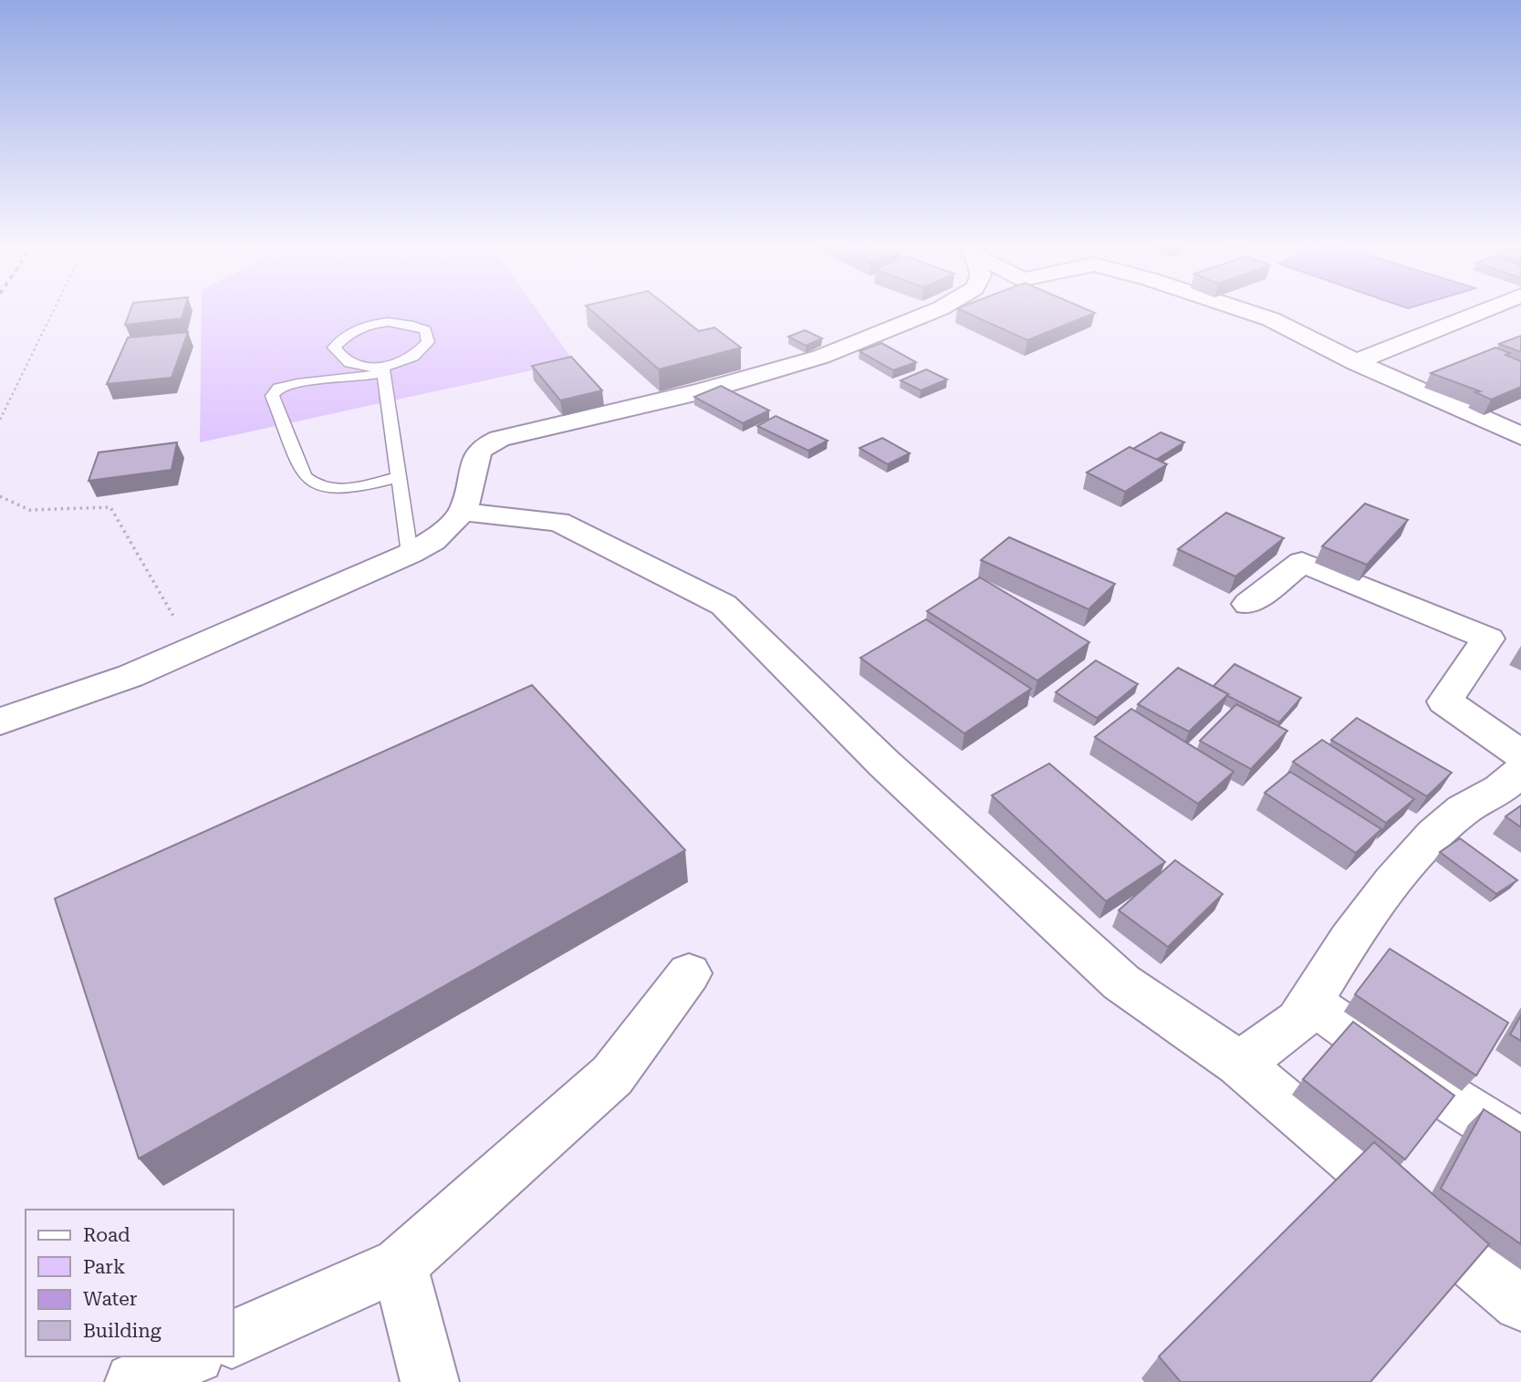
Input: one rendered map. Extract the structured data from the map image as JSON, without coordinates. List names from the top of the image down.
{
  "legend": [
    "Road",
    "Park",
    "Water",
    "Building"
  ]
}
